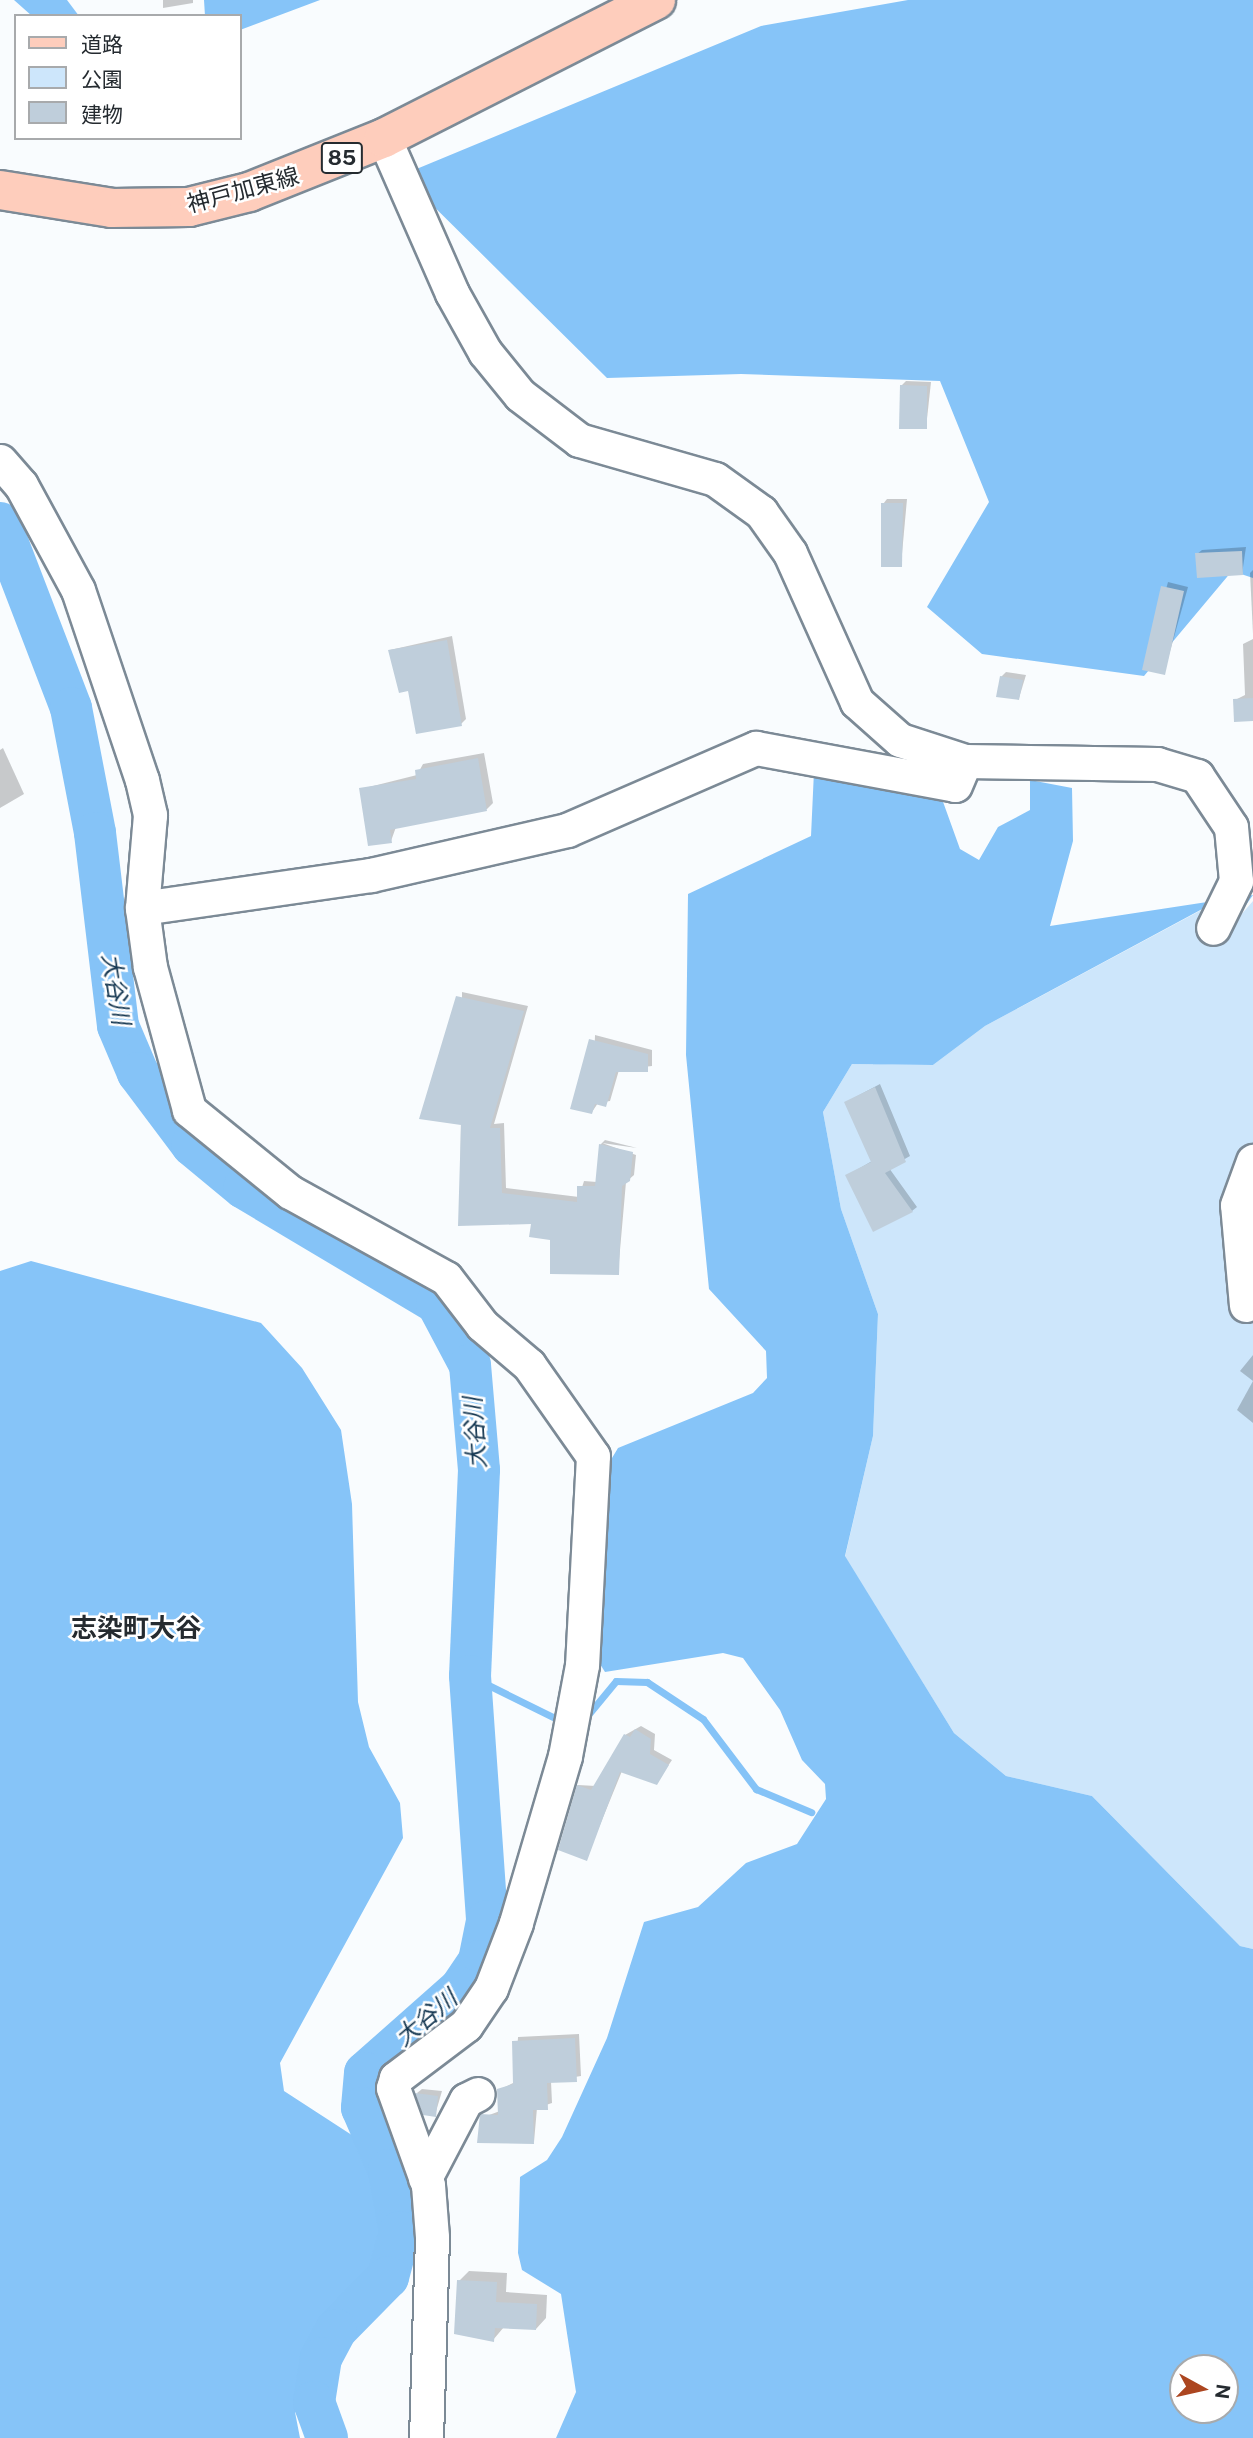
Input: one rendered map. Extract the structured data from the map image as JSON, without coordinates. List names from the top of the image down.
{
  "streets": {
    "main road": ["85", "神戸加東線"]
  },
  "districts": ["志染町大谷"],
  "water": ["大谷川"],
  "legend": ["道路", "公園", "建物"],
  "north": "right"
}
